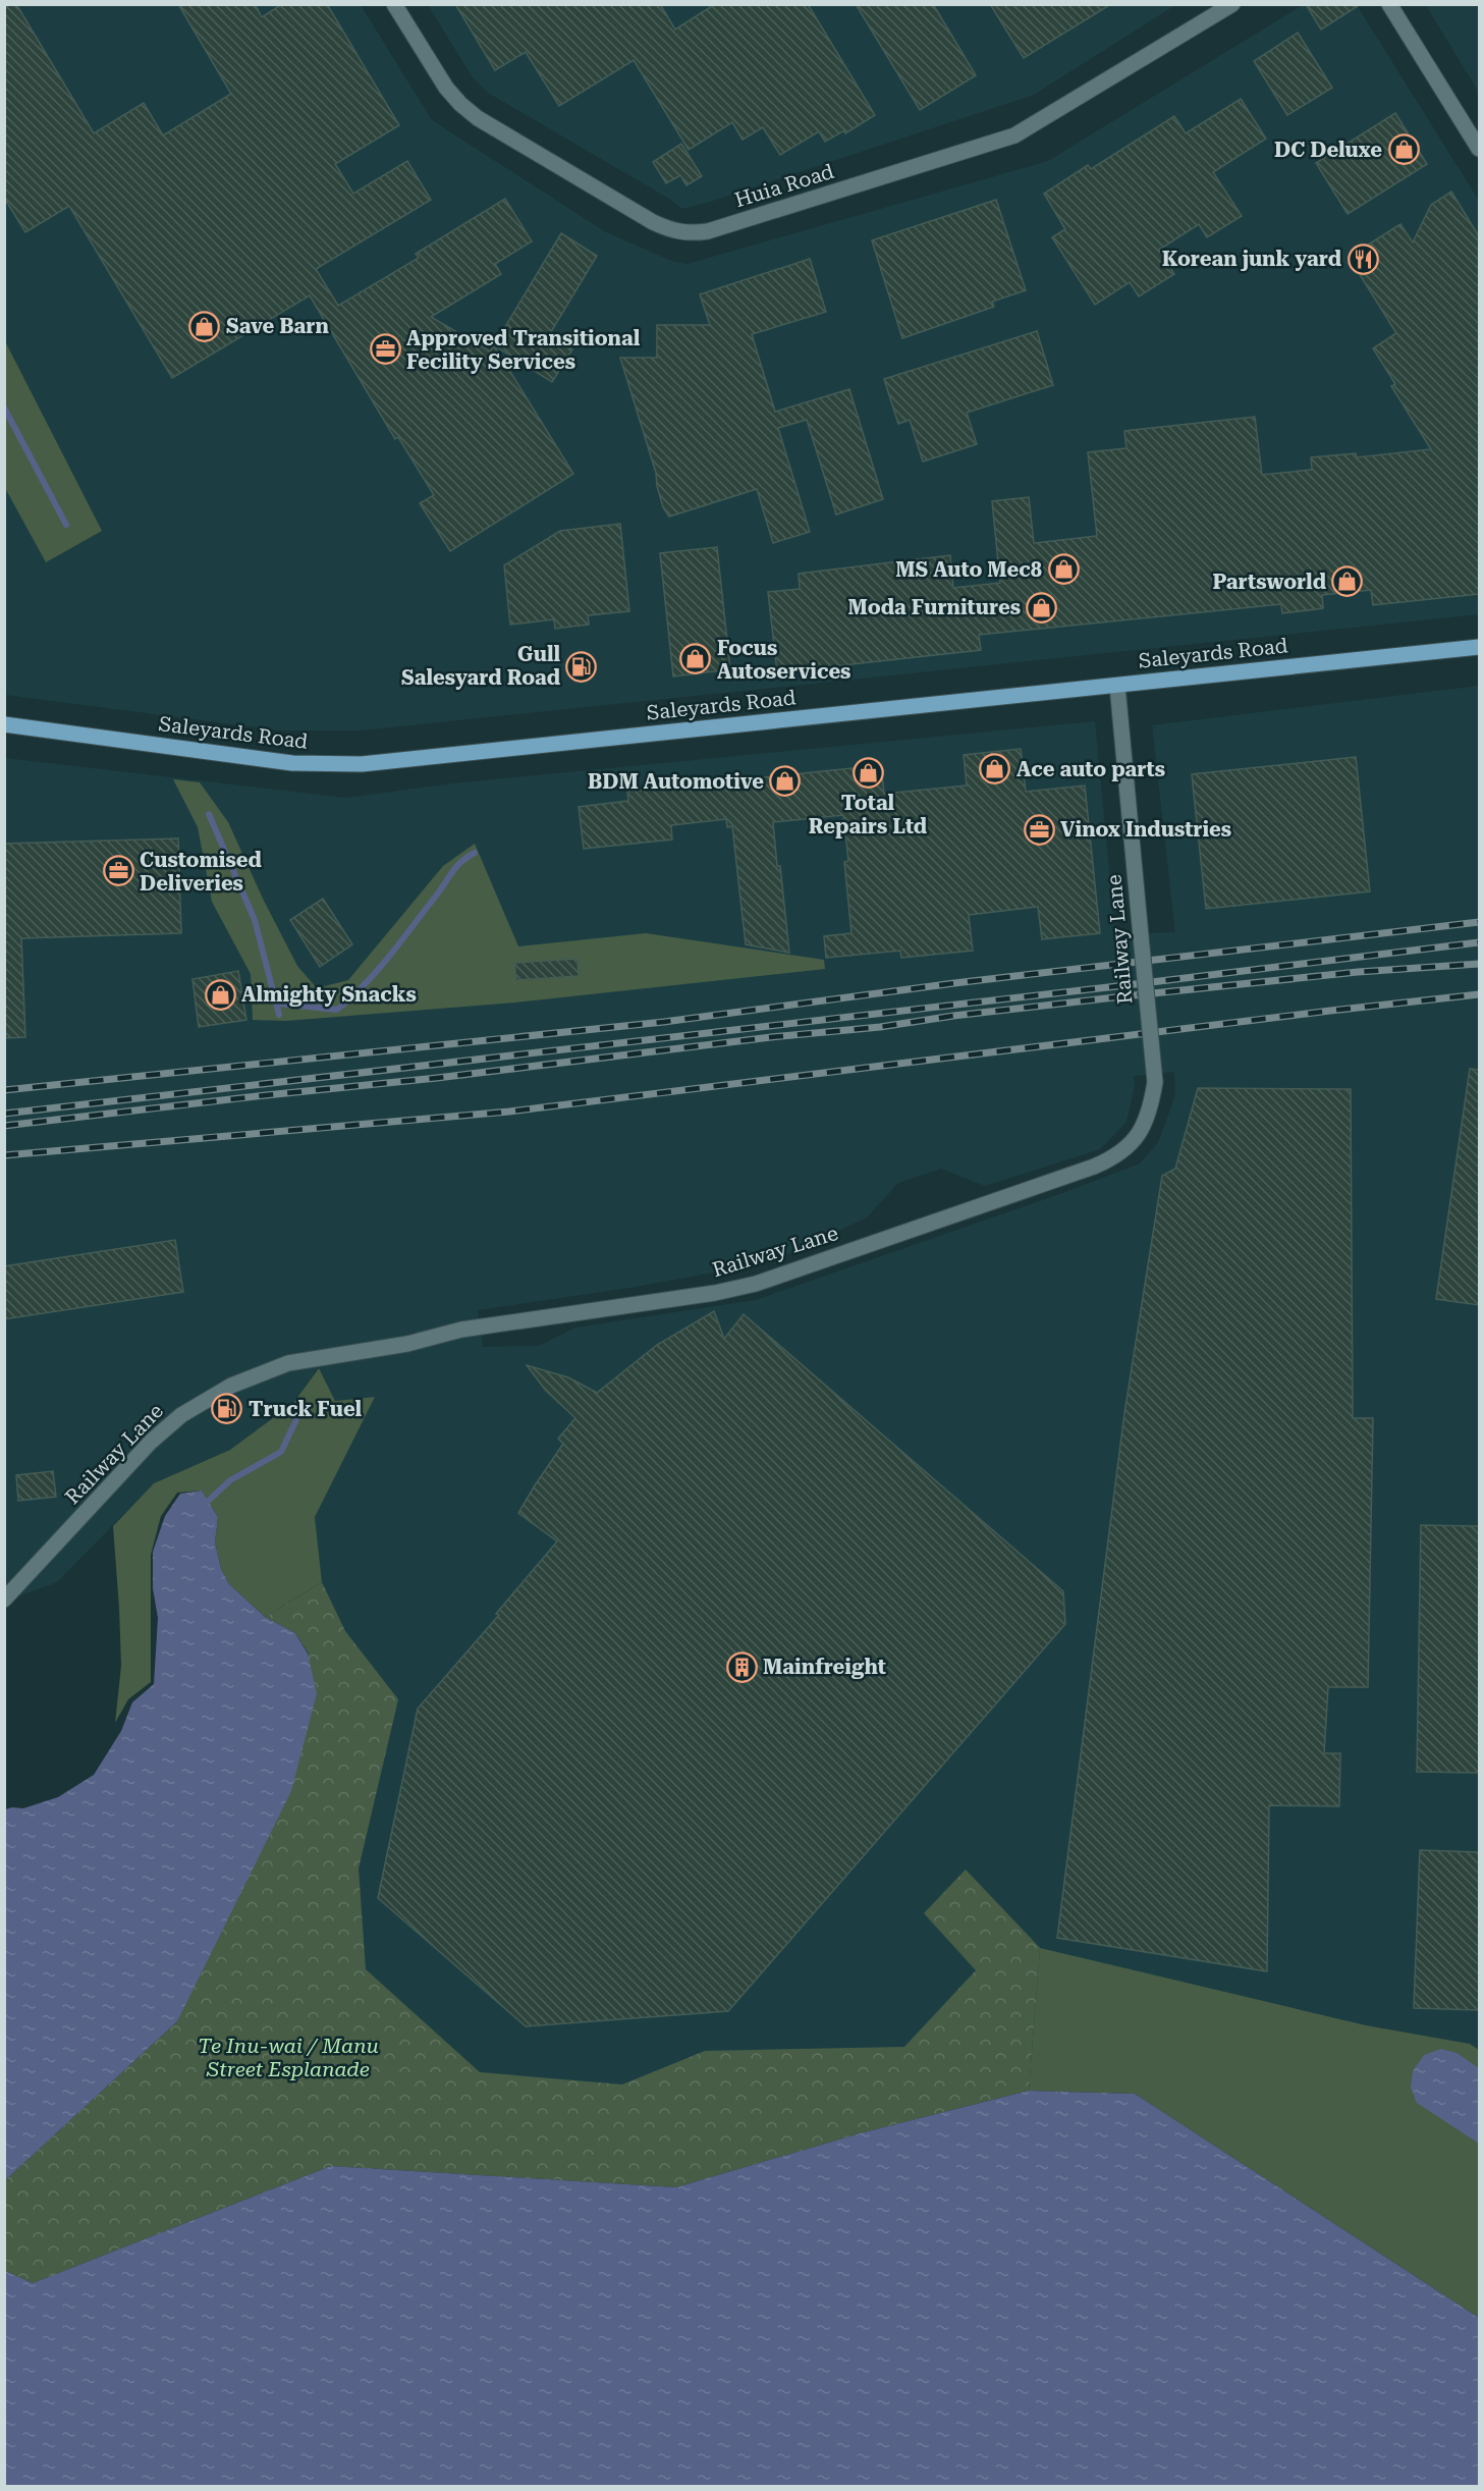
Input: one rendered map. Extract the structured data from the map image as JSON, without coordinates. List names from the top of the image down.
{
  "streets": {
    "main road": ["Saleyards Road"],
    "street": ["Huia Road", "Railway Lane"]
  },
  "crossings": [
    ["Saleyards Road", "Railway Lane"]
  ],
  "parks": ["Te Inu-wai / Manu Street Esplanade"],
  "places": {
    "shop": [
      "DC Deluxe",
      "Save Barn",
      "MS Auto Mec8",
      "Partsworld",
      "Moda Furnitures",
      "Focus Autoservices",
      "Ace auto parts",
      "Total Repairs Ltd",
      "BDM Automotive",
      "Almighty Snacks"
    ],
    "restaurant": ["Korean junk yard"],
    "office": ["Approved Transitional Fecility Services", "Vinox Industries", "Customised Deliveries"],
    "fuel station": ["Gull Salesyard Road", "Truck Fuel"],
    "building": ["Mainfreight"]
  }
}
